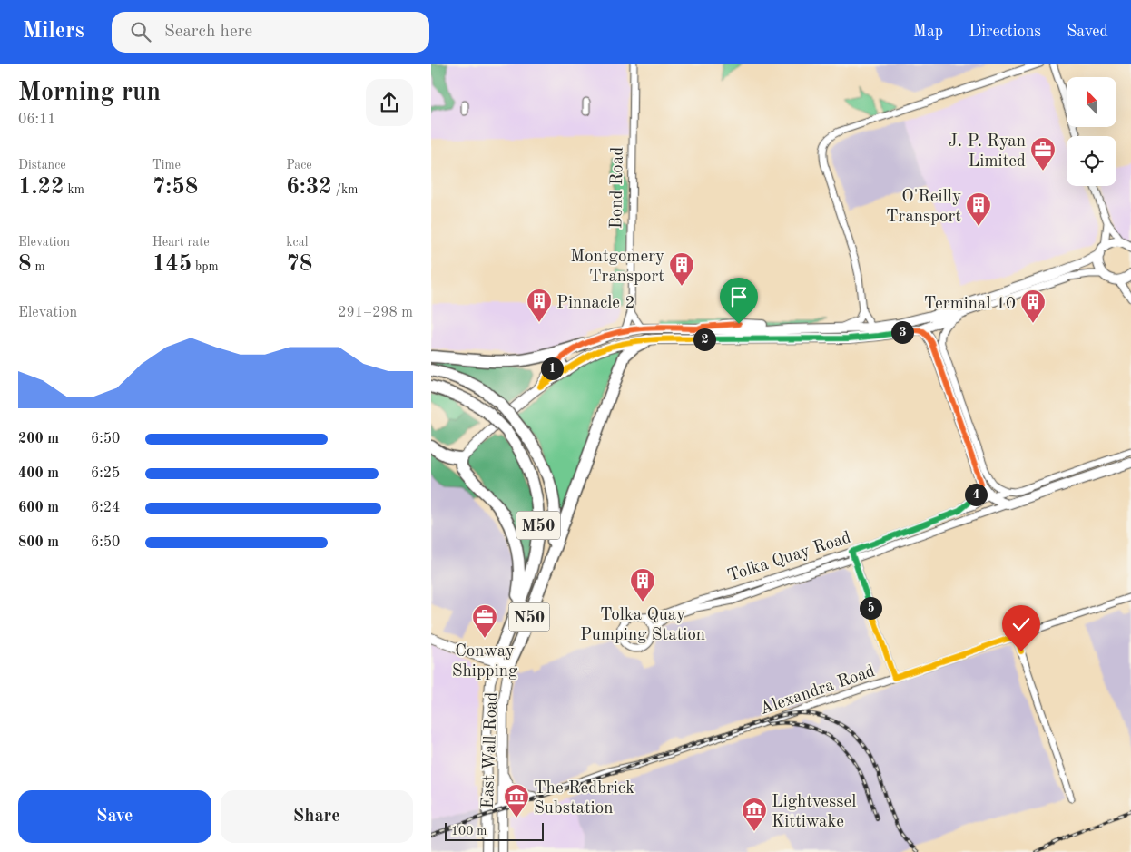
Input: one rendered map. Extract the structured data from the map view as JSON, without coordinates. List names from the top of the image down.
{
  "streets": {
    "highway": ["M50", "N50"],
    "street": [
      "Bond Road",
      "Tolka Quay Road",
      "Alexandra Road",
      "East Wall Road"
    ]
  },
  "crossings": [
    ["M50", "N50"],
    ["N50", "East Wall Road"]
  ],
  "places": {
    "office": ["J. P. Ryan Limited", "Conway Shipping"],
    "building": [
      "O'Reilly Transport",
      "Montgomery Transport",
      "Pinnacle 2",
      "Terminal 10",
      "Tolka Quay Pumping Station"
    ],
    "museum": ["The Redbrick Substation", "Lightvessel Kittiwake"]
  },
  "scale_bar": "100 m",
  "north": "top left",
  "page": {
    "header": "Milers",
    "search": "Search here",
    "nav": ["Map", "Directions", "Saved"],
    "heading": ["Morning run", "06:11"],
    "stats": [
      ["Distance", "1.22 km"],
      ["Time", "7:58"],
      ["Pace", "6:32 /km"],
      ["Elevation", "8 m"],
      ["Heart rate", "145 bpm"],
      ["kcal", "78"]
    ],
    "chart": ["Elevation", "291–298 m"],
    "pins": [
      "3",
      "2",
      "1",
      "4",
      "5"
    ],
    "list": [
      {
        "name": "200 m",
        "note": "6:50"
      },
      {
        "name": "400 m",
        "note": "6:25"
      },
      {
        "name": "600 m",
        "note": "6:24"
      },
      {
        "name": "800 m",
        "note": "6:50"
      }
    ],
    "buttons": ["Save", "Share"],
    "scale": "100 m"
  }
}
